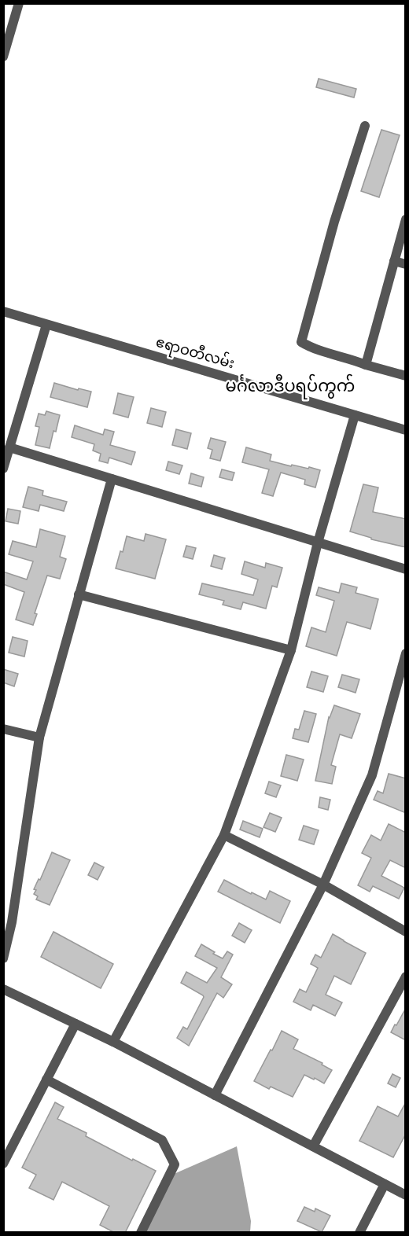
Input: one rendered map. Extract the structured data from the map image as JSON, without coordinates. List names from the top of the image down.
{
  "streets": {
    "street": ["ဧရာဝတီလမ်း"]
  },
  "districts": ["မင်္ဂလာဒီပရပ်ကွက်"]
}
